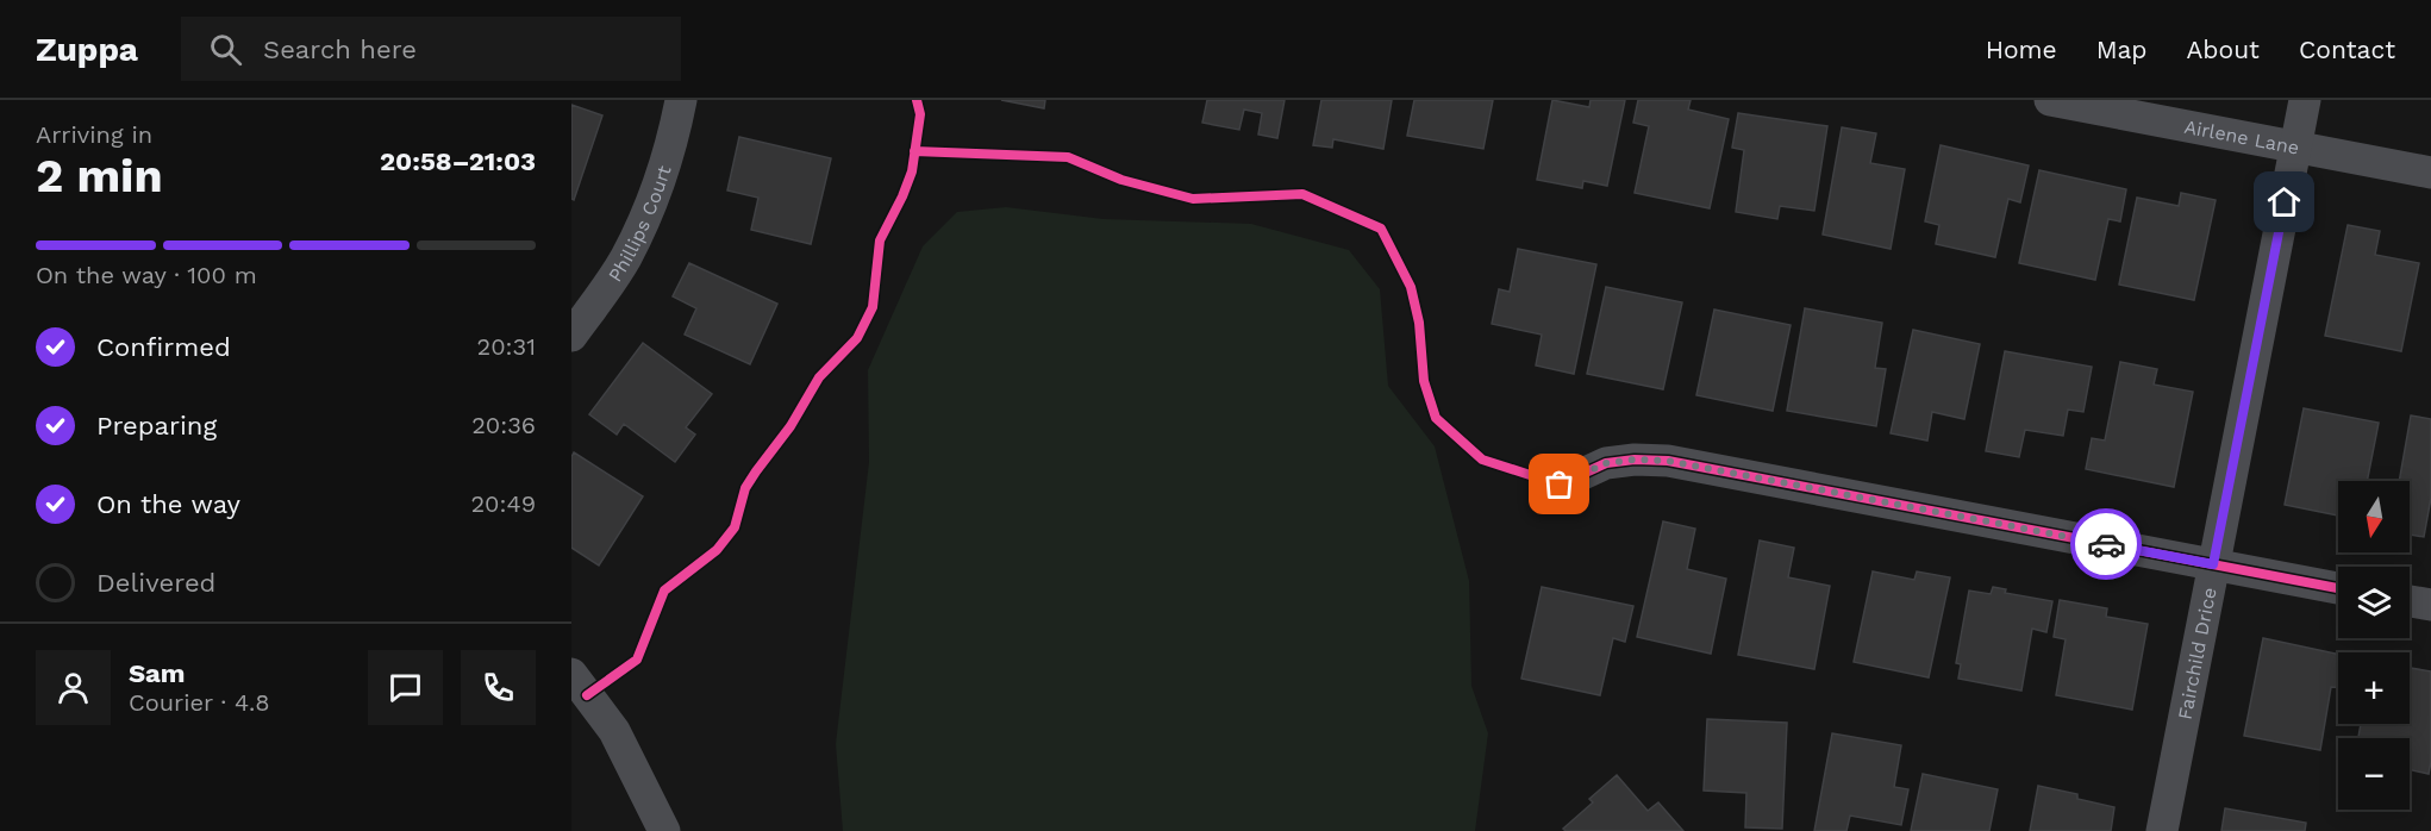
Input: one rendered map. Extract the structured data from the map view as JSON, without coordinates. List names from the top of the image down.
{
  "streets": {
    "street": ["Airlene Lane", "Phillips Court", "Fairchild Drice"]
  },
  "crossings": [
    ["Airlene Lane", "Fairchild Drice"]
  ],
  "north": "bottom",
  "page": {
    "header": "Zuppa",
    "search": "Search here",
    "nav": [
      "Home",
      "Map",
      "About",
      "Contact"
    ],
    "heading": ["2 min", "Arriving in", "20:58–21:03"],
    "panel": ["Sam", "Courier · 4.8"],
    "bar": "On the way · 100 m",
    "list": [
      ["Confirmed", "20:31"],
      ["Preparing", "20:36"],
      ["On the way", "20:49"],
      "Delivered"
    ],
    "map_buttons": ["+", "−"]
  }
}
